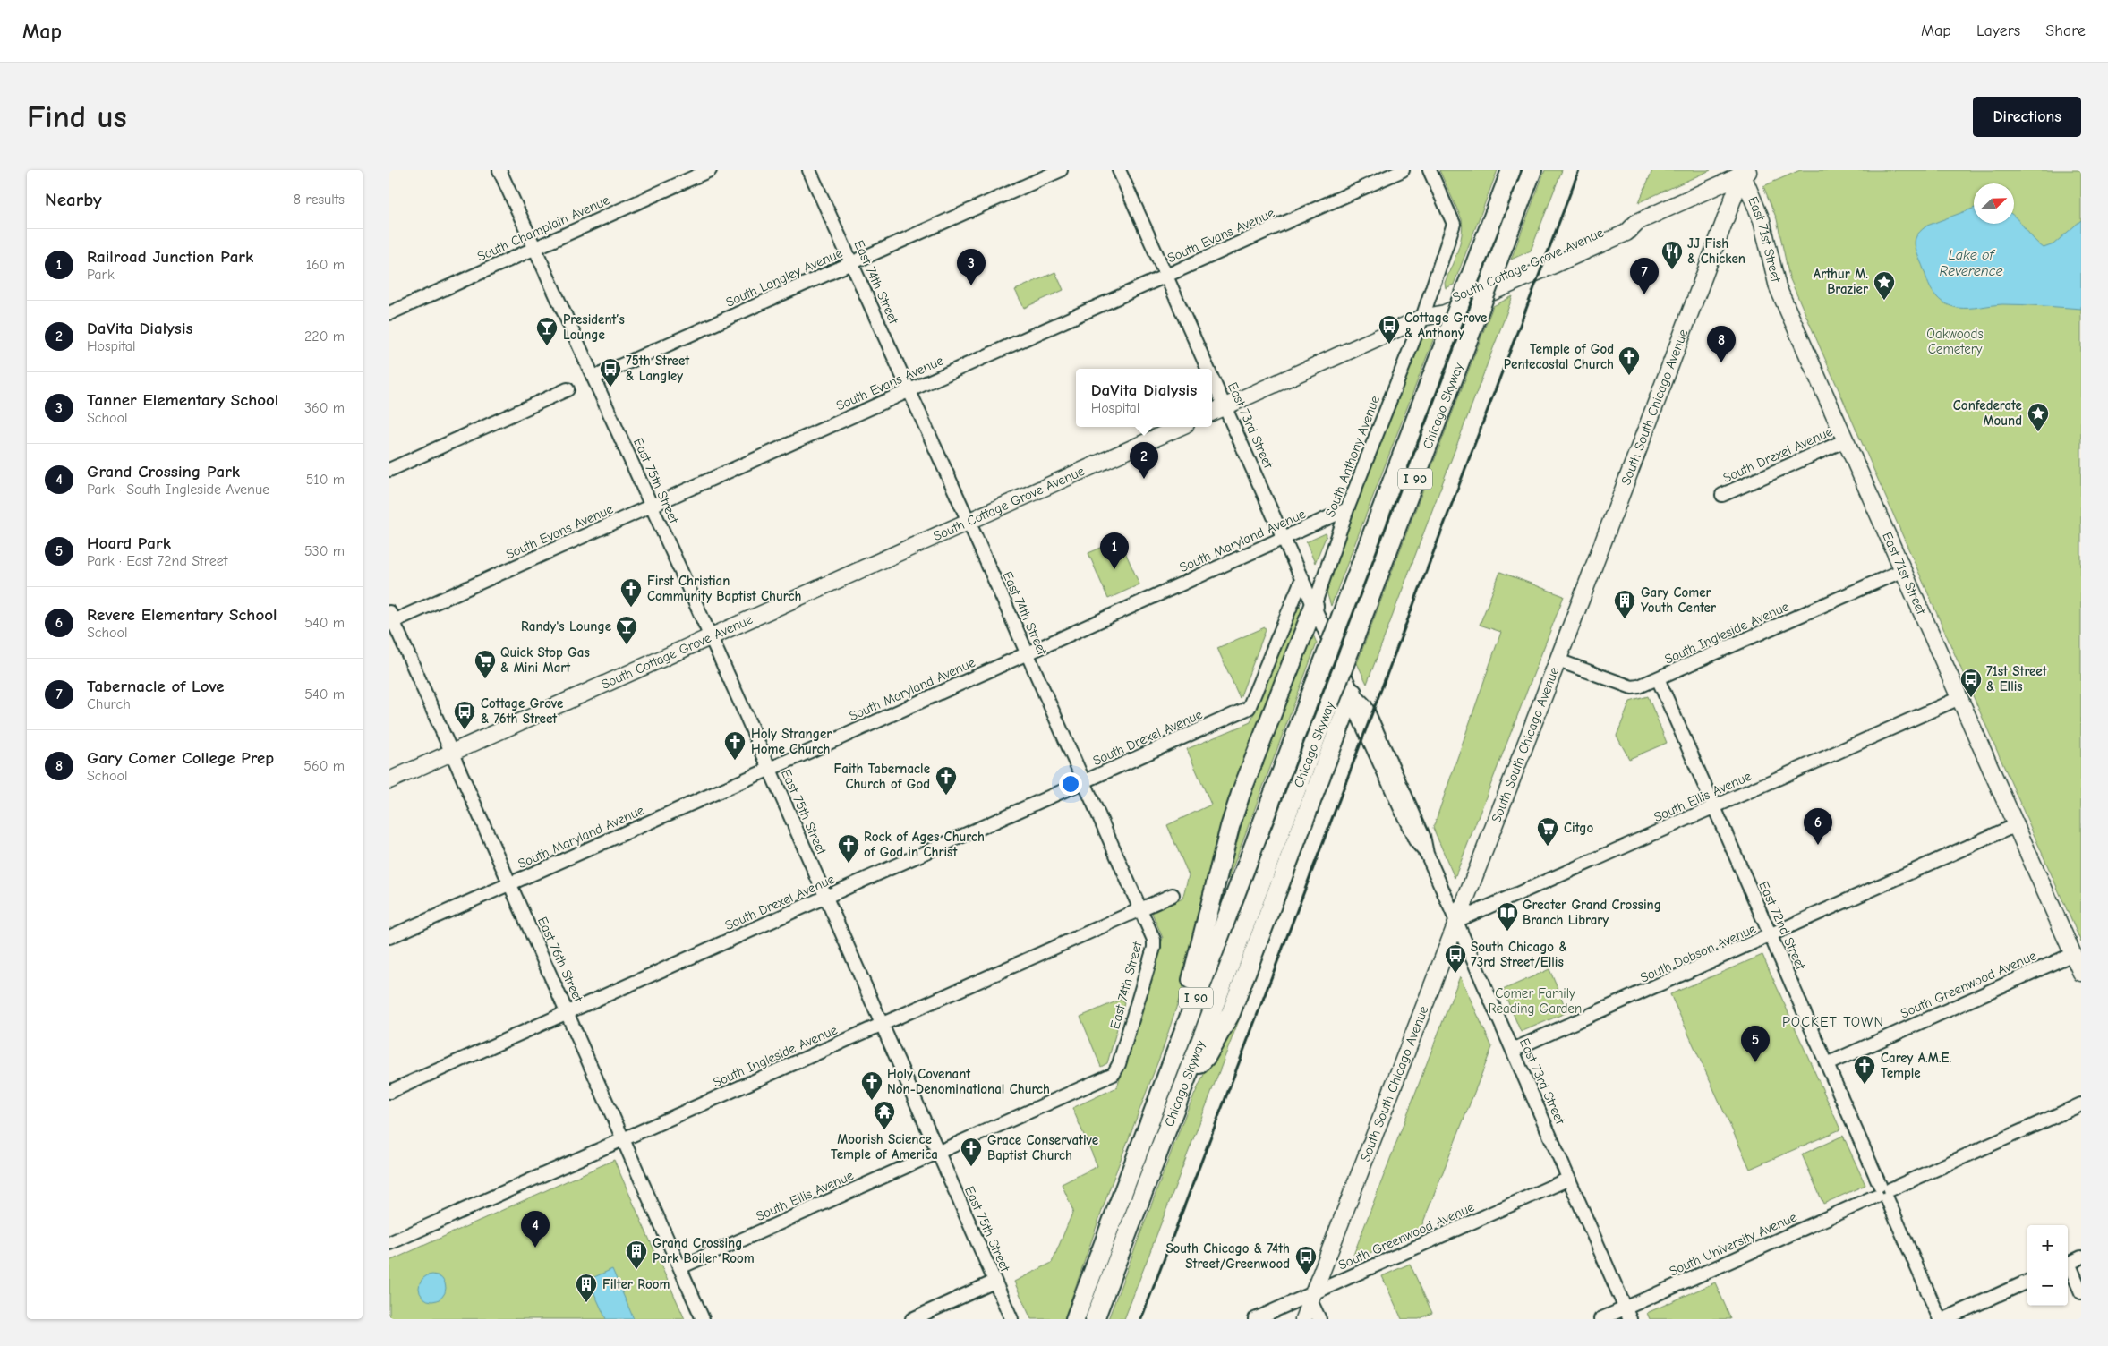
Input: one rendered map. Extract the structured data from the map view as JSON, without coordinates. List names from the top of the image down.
{
  "streets": {
    "highway": ["Chicago Skyway", "I 90"],
    "main road": ["East 71st Street", "South Cottage Grove Avenue", "South South Chicago Avenue"],
    "street": [
      "South Champlain Avenue",
      "South Evans Avenue",
      "South Langley Avenue",
      "East 74th Street",
      "East 73rd Street",
      "South Drexel Avenue",
      "South Anthony Avenue",
      "East 75th Street",
      "South Maryland Avenue",
      "South Ingleside Avenue",
      "South Ellis Avenue",
      "East 72nd Street",
      "South Dobson Avenue",
      "East 76th Street",
      "South Greenwood Avenue",
      "South University Avenue"
    ]
  },
  "crossings": [
    ["South Champlain Avenue", "East 75th Street"],
    ["South Evans Avenue", "East 74th Street"],
    ["South Evans Avenue", "East 73rd Street"],
    ["South Evans Avenue", "East 75th Street"],
    ["South Evans Avenue", "East 76th Street"],
    ["East 71st Street", "South Cottage Grove Avenue"],
    ["East 71st Street", "South South Chicago Avenue"],
    ["East 71st Street", "South Drexel Avenue"],
    ["East 71st Street", "South Ingleside Avenue"],
    ["East 71st Street", "South Ellis Avenue"],
    ["East 71st Street", "South Dobson Avenue"],
    ["East 71st Street", "South Greenwood Avenue"],
    ["South Cottage Grove Avenue", "East 74th Street"],
    ["South Cottage Grove Avenue", "South South Chicago Avenue"],
    ["South Cottage Grove Avenue", "East 73rd Street"],
    ["South Cottage Grove Avenue", "South Anthony Avenue"],
    ["South Cottage Grove Avenue", "East 75th Street"],
    ["South Cottage Grove Avenue", "East 76th Street"],
    ["South Langley Avenue", "East 74th Street"],
    ["South Langley Avenue", "East 75th Street"],
    ["East 74th Street", "South Drexel Avenue"],
    ["East 74th Street", "South Maryland Avenue"],
    ["East 74th Street", "South Ingleside Avenue"],
    ["East 74th Street", "South Ellis Avenue"],
    ["South South Chicago Avenue", "East 73rd Street"],
    ["South South Chicago Avenue", "South Ingleside Avenue"],
    ["South South Chicago Avenue", "South Ellis Avenue"],
    ["South South Chicago Avenue", "South Greenwood Avenue"],
    ["East 73rd Street", "South Drexel Avenue"],
    ["East 73rd Street", "South Anthony Avenue"],
    ["East 73rd Street", "South Maryland Avenue"],
    ["East 73rd Street", "South Ellis Avenue"],
    ["East 73rd Street", "South Dobson Avenue"],
    ["East 73rd Street", "South Greenwood Avenue"],
    ["East 73rd Street", "South University Avenue"],
    ["South Drexel Avenue", "East 75th Street"],
    ["South Drexel Avenue", "East 76th Street"],
    ["South Anthony Avenue", "South Maryland Avenue"],
    ["East 75th Street", "South Maryland Avenue"],
    ["East 75th Street", "South Ingleside Avenue"],
    ["East 75th Street", "South Ellis Avenue"],
    ["South Maryland Avenue", "East 76th Street"],
    ["South Ingleside Avenue", "East 72nd Street"],
    ["South Ingleside Avenue", "East 76th Street"],
    ["South Ellis Avenue", "East 72nd Street"],
    ["South Ellis Avenue", "East 76th Street"],
    ["East 72nd Street", "South Dobson Avenue"],
    ["East 72nd Street", "South Greenwood Avenue"],
    ["East 72nd Street", "South University Avenue"]
  ],
  "districts": ["POCKET TOWN"],
  "water": ["Lake of Reverence"],
  "parks": ["Oakwoods Cemetery", "Comer Family Reading Garden"],
  "places": {
    "restaurant": ["JJ Fish & Chicken"],
    "place": ["Arthur M. Brazier", "Confederate Mound"],
    "bus stop": [
      "Cottage Grove & Anthony",
      "75th Street & Langley",
      "71st Street & Ellis",
      "Cottage Grove & 76th Street",
      "South Chicago & 73rd Street/Ellis",
      "South Chicago & 74th Street/Greenwood"
    ],
    "bar": ["President’s Lounge", "Randy's Lounge"],
    "church": [
      "Temple of God Pentecostal Church",
      "First Christian Community Baptist Church",
      "Holy Stranger Home Church",
      "Faith Tabernacle Church of God",
      "Rock of Ages Church of God in Christ",
      "Carey A.M.E. Temple",
      "Holy Covenant Non-Denominational Church",
      "Grace Conservative Baptist Church"
    ],
    "building": ["Gary Comer Youth Center", "Grand Crossing Park Boiler Room", "Filter Room"],
    "supermarket": ["Quick Stop Gas & Mini Mart", "Citgo"],
    "library": ["Greater Grand Crossing Branch Library"],
    "temple": ["Moorish Science Temple of America"]
  },
  "north": "top right",
  "page": {
    "header": "Map",
    "nav": ["Map", "Layers", "Share"],
    "buttons": "Directions",
    "title": "Find us",
    "heading": ["Nearby", "8 results"],
    "list": [
      {
        "mark": "1",
        "name": "Railroad Junction Park",
        "note": "Park",
        "value": "160 m"
      },
      {
        "mark": "2",
        "name": "DaVita Dialysis",
        "note": "Hospital",
        "value": "220 m"
      },
      {
        "mark": "3",
        "name": "Tanner Elementary School",
        "note": "School",
        "value": "360 m"
      },
      {
        "mark": "4",
        "name": "Grand Crossing Park",
        "note": "Park · South Ingleside Avenue",
        "value": "510 m"
      },
      {
        "mark": "5",
        "name": "Hoard Park",
        "note": "Park · East 72nd Street",
        "value": "530 m"
      },
      {
        "mark": "6",
        "name": "Revere Elementary School",
        "note": "School",
        "value": "540 m"
      },
      {
        "mark": "7",
        "name": "Tabernacle of Love",
        "note": "Church",
        "value": "540 m"
      },
      {
        "mark": "8",
        "name": "Gary Comer College Prep",
        "note": "School",
        "value": "560 m"
      }
    ],
    "pins": [
      "3",
      "7",
      "8",
      "2",
      "1",
      "6",
      "5",
      "4"
    ],
    "popup": ["DaVita Dialysis", "Hospital"],
    "map_buttons": ["+", "−"]
  }
}
